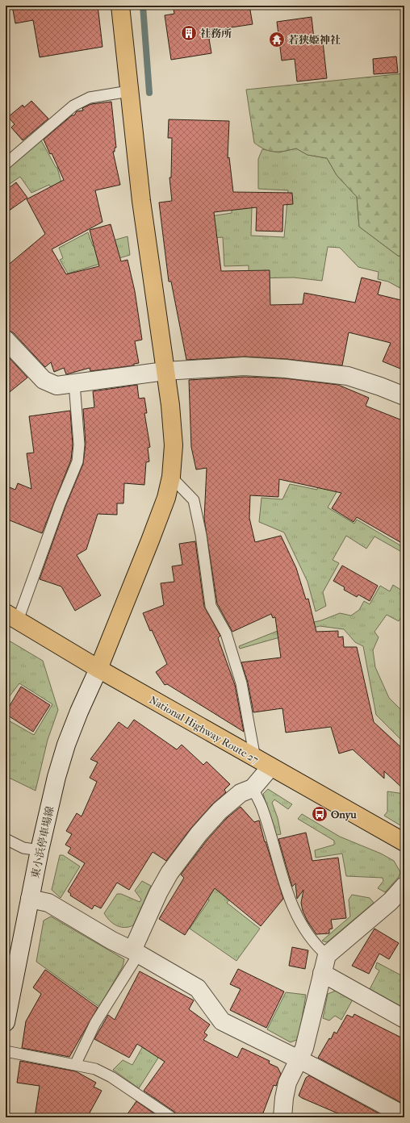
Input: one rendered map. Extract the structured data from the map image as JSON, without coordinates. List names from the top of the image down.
{
  "streets": {
    "main road": ["National Highway Route 27"],
    "street": ["東小浜停車場線"]
  },
  "crossings": [
    ["National Highway Route 27", "東小浜停車場線"]
  ],
  "places": {
    "building": ["社務所"],
    "temple": ["若狭姫神社"],
    "bus stop": ["Onyu"]
  }
}
